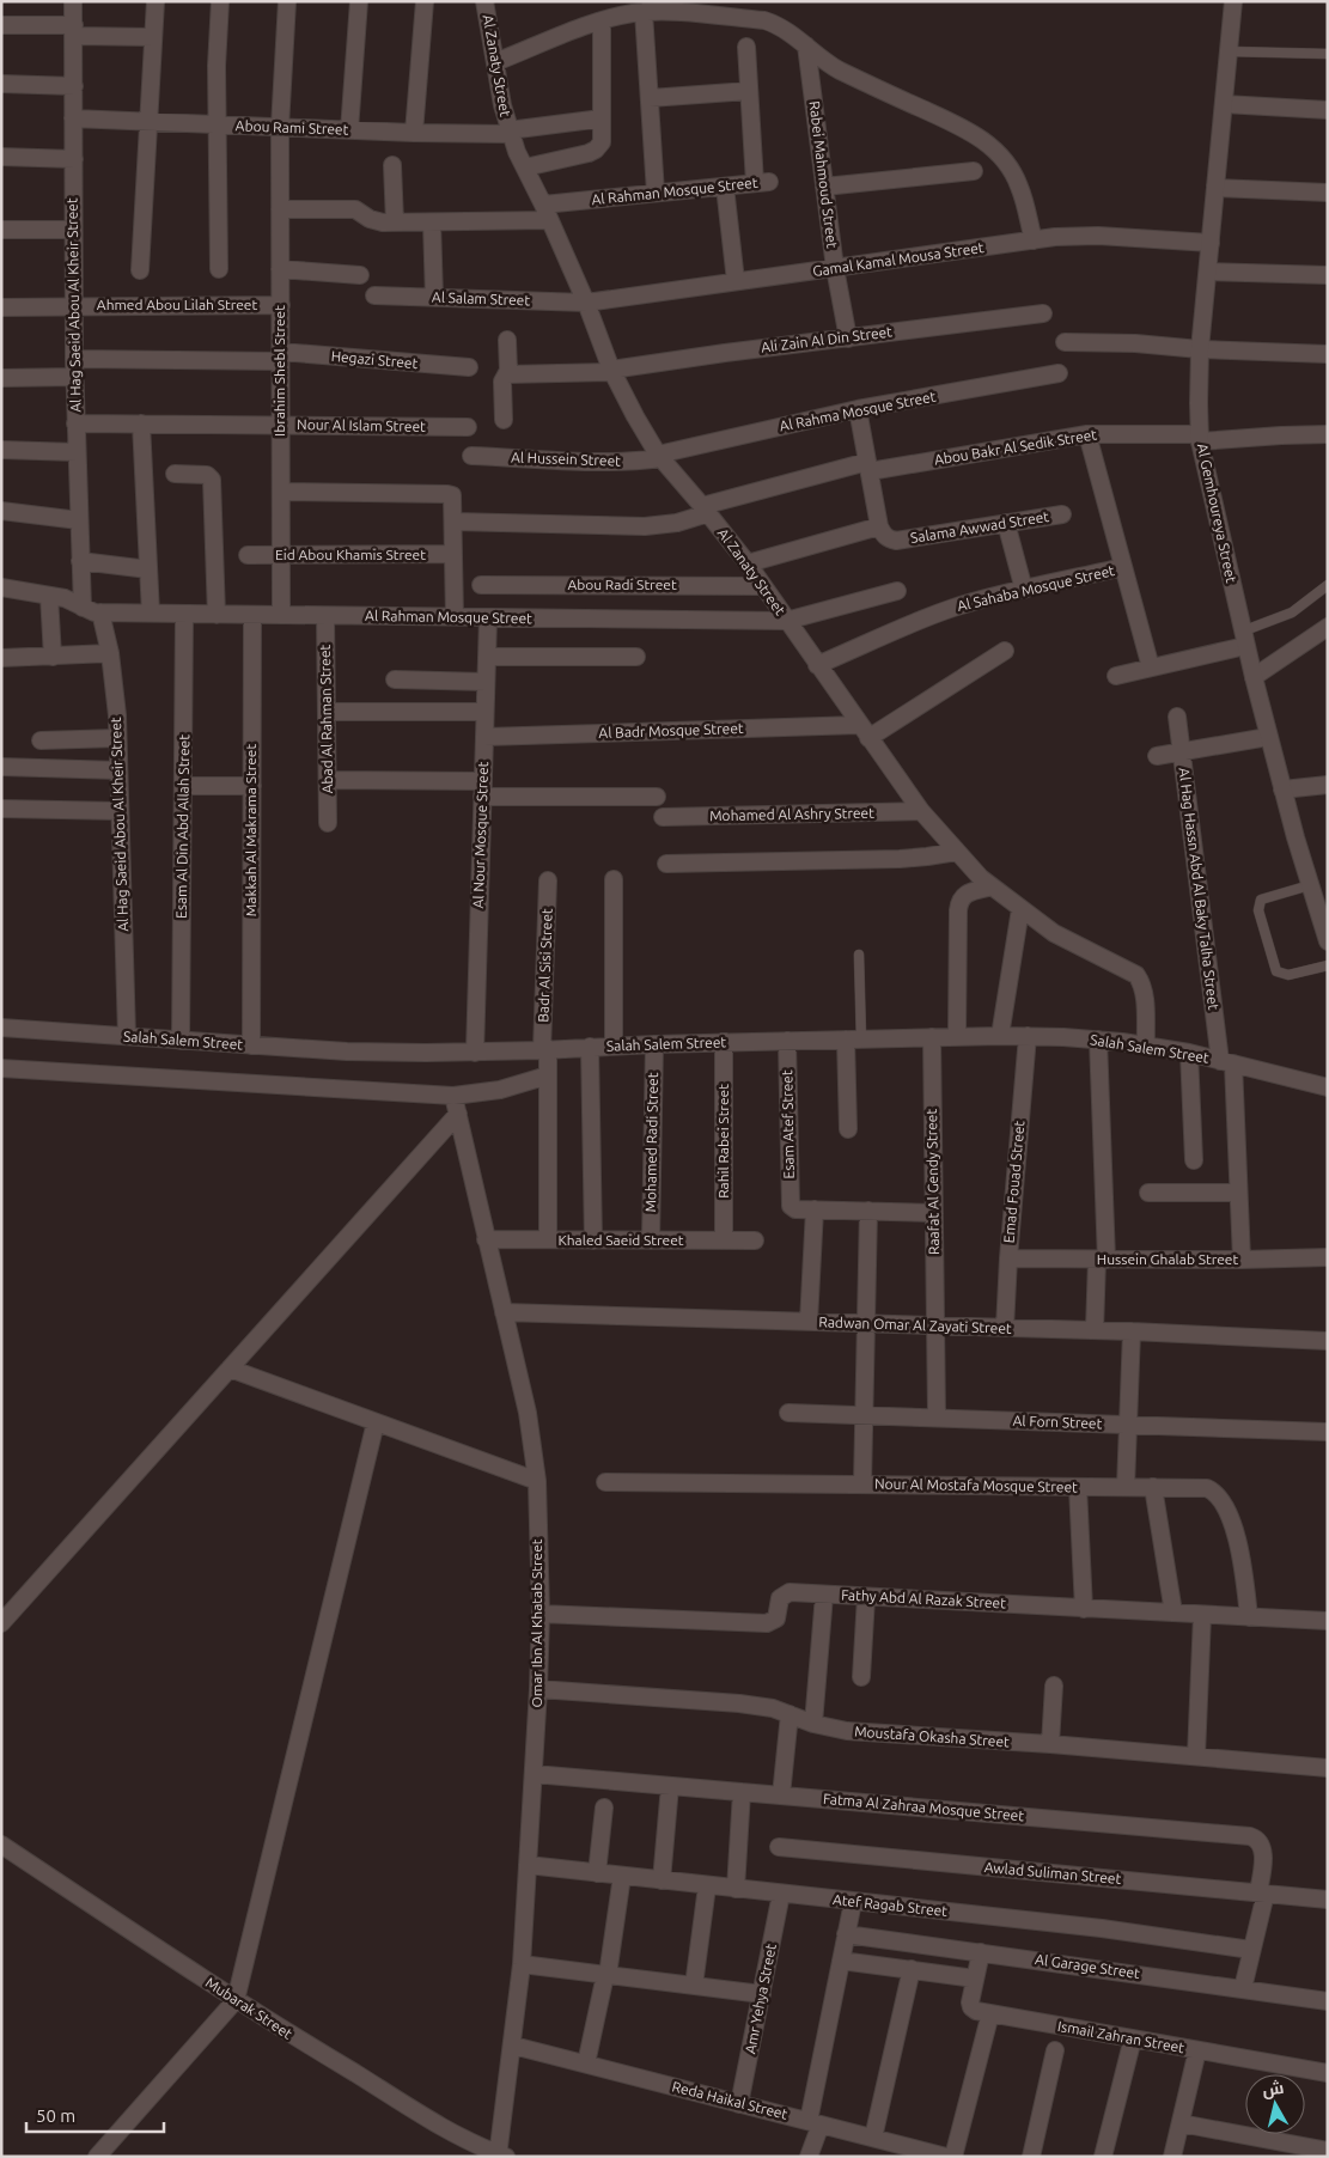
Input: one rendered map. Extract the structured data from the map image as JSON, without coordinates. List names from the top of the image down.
{
  "streets": {
    "street": [
      "Al Zanaty Street",
      "Abou Rami Street",
      "Rabei Mahmoud Street",
      "Al Rahman Mosque Street",
      "Gamal Kamal Mousa Street",
      "Al Salam Street",
      "Al Hag Saeid Abou Al Kheir Street",
      "Ahmed Abou Lilah Street",
      "Ali Zain Al Din Street",
      "Hegazi Street",
      "Ibrahim Shebl Street",
      "Al Rahma Mosque Street",
      "Nour Al Islam Street",
      "Abou Bakr Al Sedik Street",
      "Al Hussein Street",
      "Al Gemhoureya Street",
      "Salama Awwad Street",
      "Eid Abou Khamis Street",
      "Abou Radi Street",
      "Al Sahaba Mosque Street",
      "Abad Al Rahman Street",
      "Al Badr Mosque Street",
      "Mohamed Al Ashry Street",
      "Esam Al Din Abd Allah Street",
      "Makkah Al Makrama Street",
      "Al Nour Mosque Street",
      "Al Hag Hassn Abd Al Baky Talha Street",
      "Badr Al Sisi Street",
      "Salah Salem Street",
      "Esam Atef Street",
      "Rahil Rabei Street",
      "Mohamed Radi Street",
      "Raafat Al Gendy Street",
      "Emad Fouad Street",
      "Khaled Saeid Street",
      "Hussein Ghalab Street",
      "Radwan Omar Al Zayati Street",
      "Al Forn Street",
      "Nour Al Mostafa Mosque Street",
      "Fathy Abd Al Razak Street",
      "Omar Ibn Al Khatab Street",
      "Moustafa Okasha Street",
      "Fatma Al Zahraa Mosque Street",
      "Awlad Suliman Street",
      "Atef Ragab Street",
      "Al Garage Street",
      "Amr Yehya Street",
      "Mubarak Street",
      "Ismail Zahran Street",
      "Reda Haikal Street"
    ]
  },
  "crossings": [
    ["Al Zanaty Street", "Abou Rami Street"],
    ["Al Zanaty Street", "Al Rahman Mosque Street"],
    ["Al Zanaty Street", "Gamal Kamal Mousa Street"],
    ["Al Zanaty Street", "Al Salam Street"],
    ["Al Zanaty Street", "Ali Zain Al Din Street"],
    ["Al Zanaty Street", "Al Rahma Mosque Street"],
    ["Al Zanaty Street", "Abou Bakr Al Sedik Street"],
    ["Al Zanaty Street", "Al Hussein Street"],
    ["Al Zanaty Street", "Abou Radi Street"],
    ["Al Zanaty Street", "Al Sahaba Mosque Street"],
    ["Al Zanaty Street", "Al Badr Mosque Street"],
    ["Al Zanaty Street", "Mohamed Al Ashry Street"],
    ["Al Zanaty Street", "Salah Salem Street"],
    ["Abou Rami Street", "Al Hag Saeid Abou Al Kheir Street"],
    ["Abou Rami Street", "Ibrahim Shebl Street"],
    ["Rabei Mahmoud Street", "Gamal Kamal Mousa Street"],
    ["Rabei Mahmoud Street", "Ali Zain Al Din Street"],
    ["Al Rahman Mosque Street", "Al Hag Saeid Abou Al Kheir Street"],
    ["Al Rahman Mosque Street", "Ibrahim Shebl Street"],
    ["Al Rahman Mosque Street", "Abad Al Rahman Street"],
    ["Al Rahman Mosque Street", "Esam Al Din Abd Allah Street"],
    ["Al Rahman Mosque Street", "Makkah Al Makrama Street"],
    ["Al Rahman Mosque Street", "Al Nour Mosque Street"],
    ["Gamal Kamal Mousa Street", "Al Salam Street"],
    ["Gamal Kamal Mousa Street", "Al Gemhoureya Street"],
    ["Al Hag Saeid Abou Al Kheir Street", "Ahmed Abou Lilah Street"],
    ["Al Hag Saeid Abou Al Kheir Street", "Hegazi Street"],
    ["Al Hag Saeid Abou Al Kheir Street", "Nour Al Islam Street"],
    ["Al Hag Saeid Abou Al Kheir Street", "Salah Salem Street"],
    ["Ahmed Abou Lilah Street", "Ibrahim Shebl Street"],
    ["Hegazi Street", "Ibrahim Shebl Street"],
    ["Ibrahim Shebl Street", "Nour Al Islam Street"],
    ["Ibrahim Shebl Street", "Eid Abou Khamis Street"],
    ["Al Rahma Mosque Street", "Al Hussein Street"],
    ["Abou Bakr Al Sedik Street", "Al Gemhoureya Street"],
    ["Al Badr Mosque Street", "Al Nour Mosque Street"],
    ["Esam Al Din Abd Allah Street", "Salah Salem Street"],
    ["Makkah Al Makrama Street", "Salah Salem Street"],
    ["Al Nour Mosque Street", "Salah Salem Street"],
    ["Al Hag Hassn Abd Al Baky Talha Street", "Salah Salem Street"],
    ["Al Hag Hassn Abd Al Baky Talha Street", "Hussein Ghalab Street"],
    ["Badr Al Sisi Street", "Salah Salem Street"],
    ["Badr Al Sisi Street", "Khaled Saeid Street"],
    ["Salah Salem Street", "Esam Atef Street"],
    ["Salah Salem Street", "Rahil Rabei Street"],
    ["Salah Salem Street", "Mohamed Radi Street"],
    ["Salah Salem Street", "Raafat Al Gendy Street"],
    ["Salah Salem Street", "Emad Fouad Street"],
    ["Rahil Rabei Street", "Khaled Saeid Street"],
    ["Mohamed Radi Street", "Khaled Saeid Street"],
    ["Raafat Al Gendy Street", "Radwan Omar Al Zayati Street"],
    ["Raafat Al Gendy Street", "Al Forn Street"],
    ["Emad Fouad Street", "Hussein Ghalab Street"],
    ["Emad Fouad Street", "Radwan Omar Al Zayati Street"],
    ["Khaled Saeid Street", "Omar Ibn Al Khatab Street"],
    ["Radwan Omar Al Zayati Street", "Omar Ibn Al Khatab Street"],
    ["Nour Al Mostafa Mosque Street", "Fathy Abd Al Razak Street"],
    ["Fathy Abd Al Razak Street", "Omar Ibn Al Khatab Street"],
    ["Omar Ibn Al Khatab Street", "Moustafa Okasha Street"],
    ["Omar Ibn Al Khatab Street", "Fatma Al Zahraa Mosque Street"],
    ["Omar Ibn Al Khatab Street", "Atef Ragab Street"],
    ["Omar Ibn Al Khatab Street", "Mubarak Street"],
    ["Omar Ibn Al Khatab Street", "Reda Haikal Street"],
    ["Fatma Al Zahraa Mosque Street", "Awlad Suliman Street"],
    ["Fatma Al Zahraa Mosque Street", "Atef Ragab Street"],
    ["Fatma Al Zahraa Mosque Street", "Al Garage Street"],
    ["Atef Ragab Street", "Amr Yehya Street"],
    ["Al Garage Street", "Ismail Zahran Street"],
    ["Amr Yehya Street", "Reda Haikal Street"]
  ],
  "scale_bar": "50 m",
  "north": "top"
}
